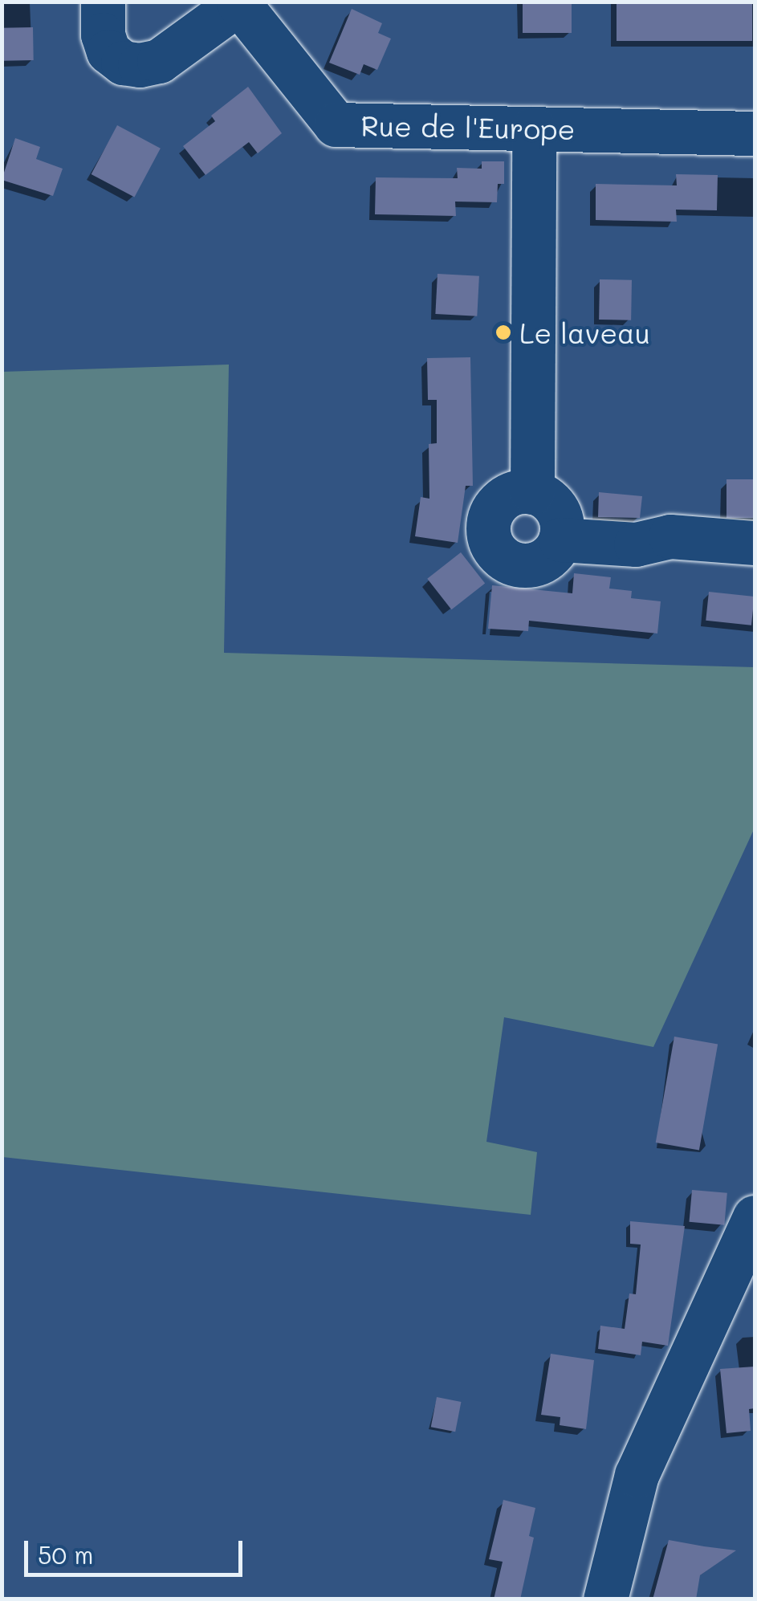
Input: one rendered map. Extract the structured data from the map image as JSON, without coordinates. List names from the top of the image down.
{
  "streets": {
    "street": ["Rue de l'Europe"]
  },
  "places": ["Le laveau"],
  "scale_bar": "50 m"
}
